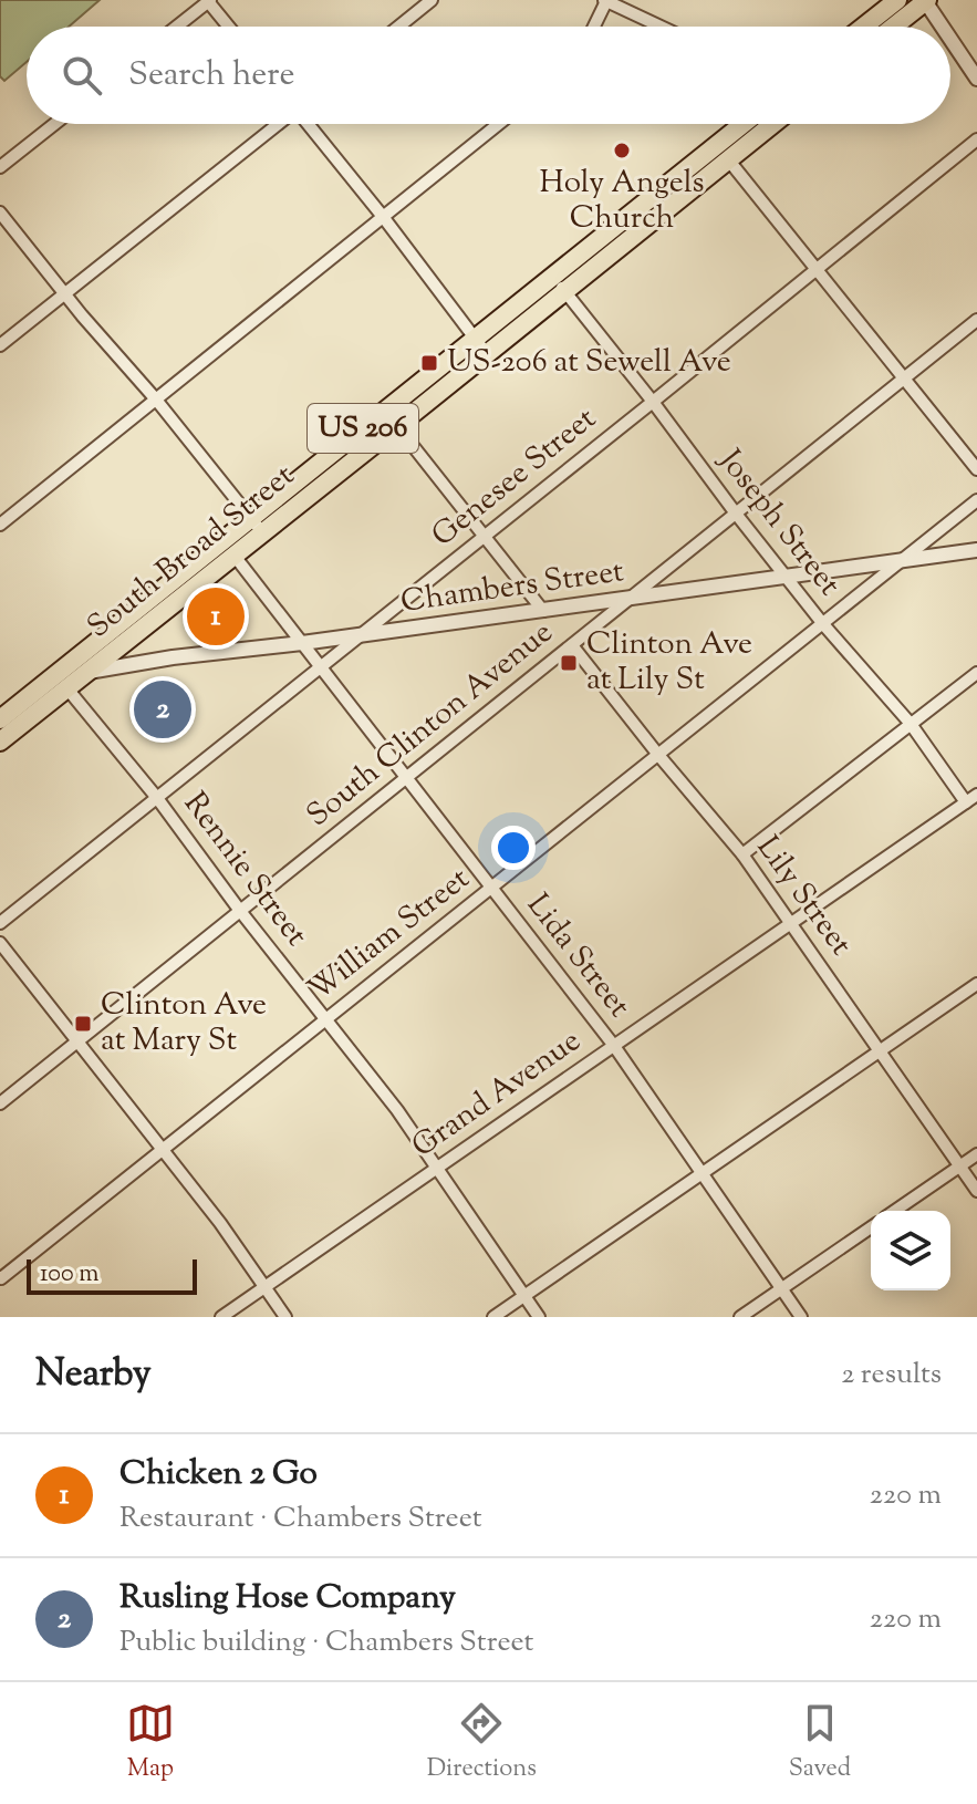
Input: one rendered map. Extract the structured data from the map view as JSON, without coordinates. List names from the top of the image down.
{
  "streets": {
    "main road": ["US 206", "South Broad Street"],
    "street": [
      "Genesee Street",
      "Joseph Street",
      "Chambers Street",
      "South Clinton Avenue",
      "Rennie Street",
      "Lily Street",
      "William Street",
      "Lida Street",
      "Grand Avenue"
    ]
  },
  "crossings": [
    ["Genesee Street", "Joseph Street"],
    ["Genesee Street", "Chambers Street"],
    ["Genesee Street", "Rennie Street"],
    ["Genesee Street", "Lida Street"],
    ["Joseph Street", "South Broad Street"],
    ["Joseph Street", "Chambers Street"],
    ["Joseph Street", "South Clinton Avenue"],
    ["Joseph Street", "William Street"],
    ["Joseph Street", "Grand Avenue"],
    ["South Broad Street", "Chambers Street"],
    ["South Broad Street", "Rennie Street"],
    ["South Broad Street", "Lida Street"],
    ["Chambers Street", "South Clinton Avenue"],
    ["Chambers Street", "William Street"],
    ["Chambers Street", "Lida Street"],
    ["South Clinton Avenue", "Rennie Street"],
    ["South Clinton Avenue", "Lily Street"],
    ["South Clinton Avenue", "Lida Street"],
    ["Rennie Street", "William Street"],
    ["Rennie Street", "Grand Avenue"],
    ["Lily Street", "William Street"],
    ["Lily Street", "Grand Avenue"],
    ["William Street", "Lida Street"],
    ["Lida Street", "Grand Avenue"]
  ],
  "places": {
    "other": ["Holy Angels Church"],
    "transit": ["US-206 at Sewell Ave", "Clinton Ave at Lily St", "Clinton Ave at Mary St"]
  },
  "scale_bar": "100 m",
  "page": {
    "search": "Search here",
    "pins": ["1", "2"],
    "scale": "100 m",
    "heading": ["Nearby", "2 results"],
    "list": [
      {
        "mark": "1",
        "name": "Chicken 2 Go",
        "note": "Restaurant · Chambers Street",
        "value": "220 m"
      },
      {
        "mark": "2",
        "name": "Rusling Hose Company",
        "note": "Public building · Chambers Street",
        "value": "220 m"
      }
    ],
    "nav": ["Map", "Directions", "Saved"]
  }
}
